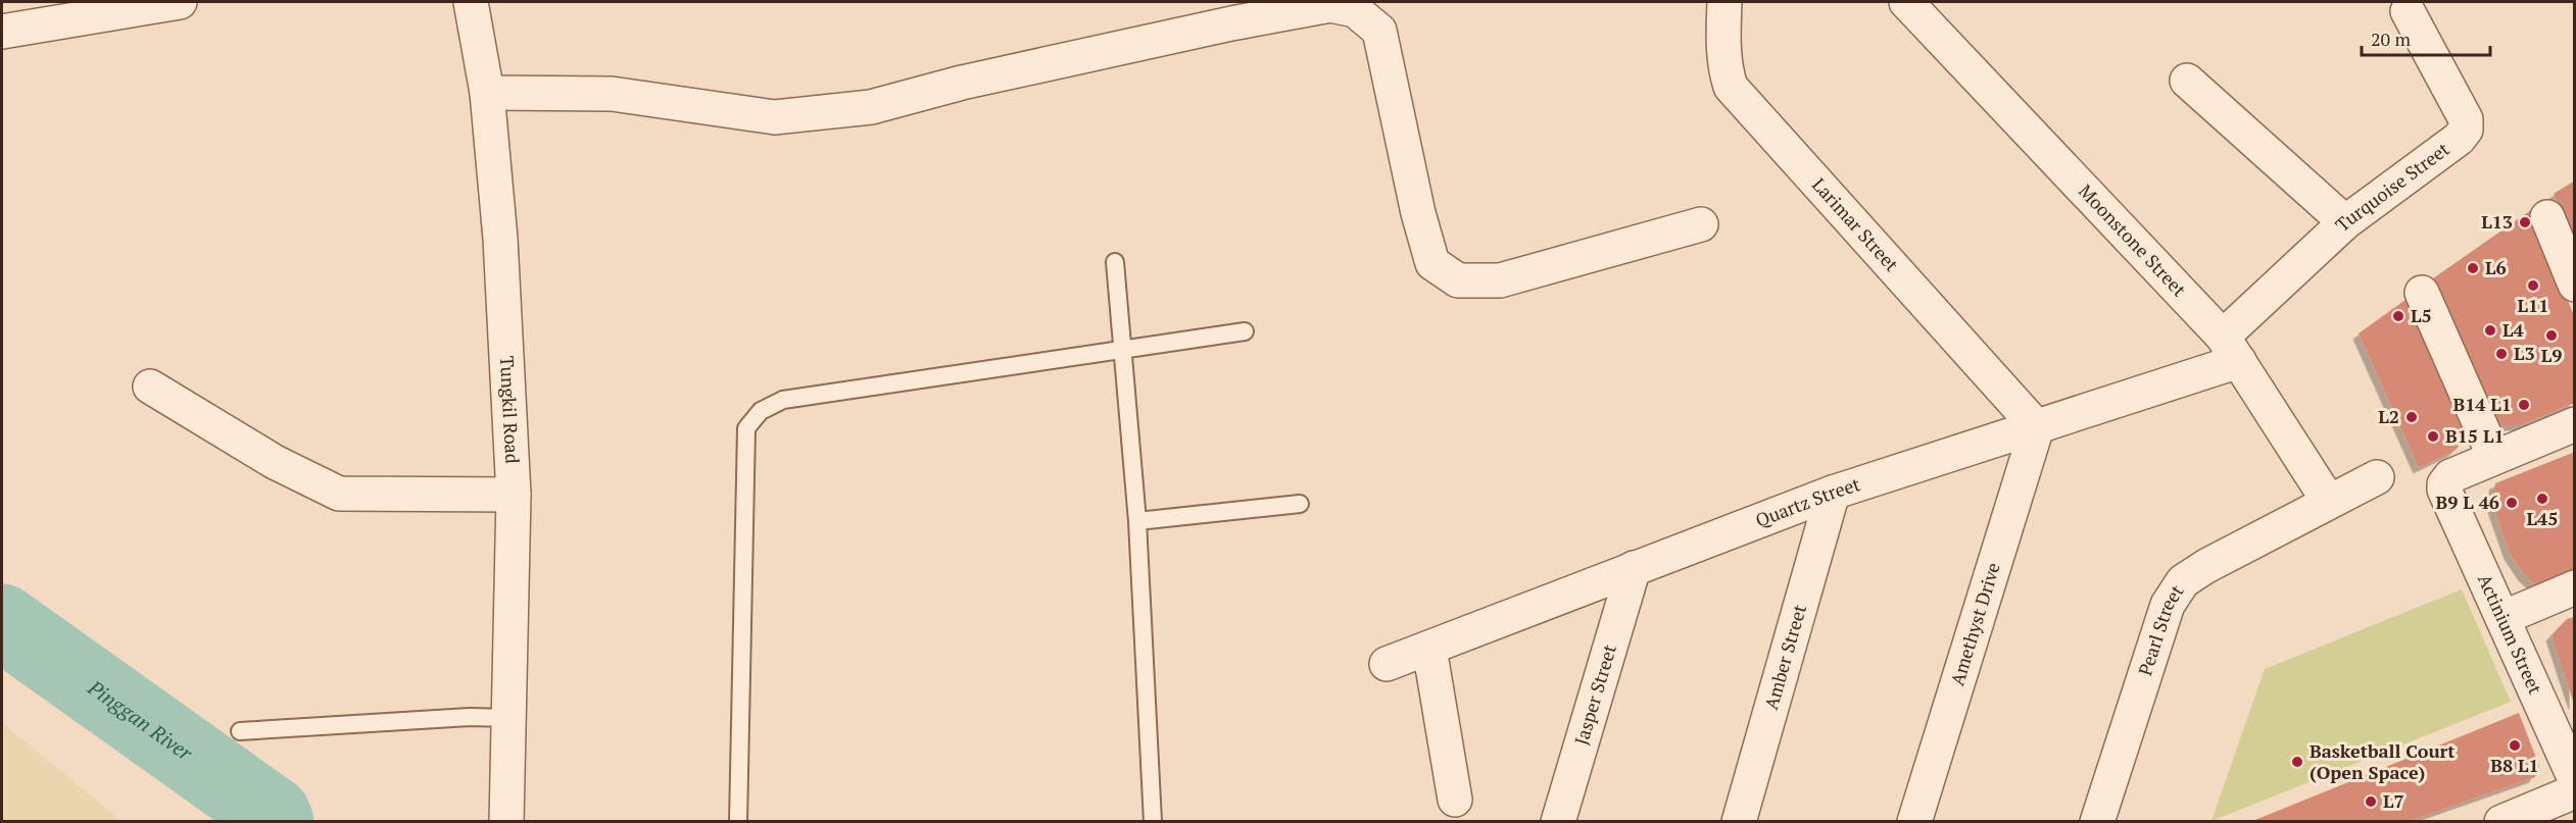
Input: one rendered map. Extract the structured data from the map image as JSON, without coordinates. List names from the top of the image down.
{
  "streets": {
    "street": [
      "Turquoise Street",
      "Larimar Street",
      "Moonstone Street",
      "Tungkil Road",
      "Quartz Street",
      "Amethyst Drive",
      "Pearl Street",
      "Actinium Street",
      "Amber Street",
      "Jasper Street"
    ]
  },
  "crossings": [
    ["Turquoise Street", "Moonstone Street"],
    ["Turquoise Street", "Quartz Street"],
    ["Larimar Street", "Quartz Street"],
    ["Larimar Street", "Amethyst Drive"],
    ["Moonstone Street", "Quartz Street"],
    ["Moonstone Street", "Pearl Street"],
    ["Quartz Street", "Amethyst Drive"],
    ["Quartz Street", "Amber Street"],
    ["Quartz Street", "Jasper Street"]
  ],
  "water": ["Pinggan River"],
  "places": [
    "L13",
    "L6",
    "L11",
    "L5",
    "L4",
    "L9",
    "L3",
    "B14 L1",
    "L2",
    "B15 L1",
    "L45",
    "B9 L 46",
    "B8 L1",
    "Basketball Court (Open Space)",
    "L7"
  ],
  "scale_bar": "20 m"
}
